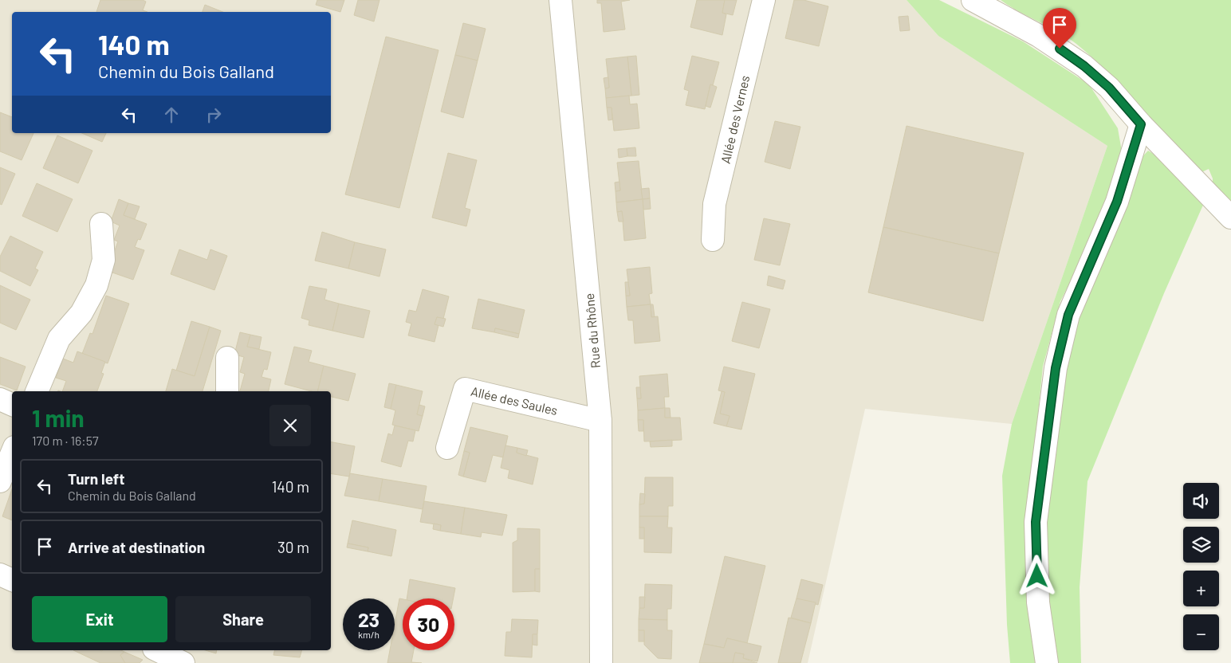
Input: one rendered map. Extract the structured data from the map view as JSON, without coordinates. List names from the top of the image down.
{
  "streets": {
    "street": ["Allée des Vernes", "Rue du Rhône", "Allée des Saules"]
  },
  "crossings": [
    ["Rue du Rhône", "Allée des Saules"]
  ],
  "page": {
    "turn": ["140 m", "Chemin du Bois Galland"],
    "heading": ["1 min", "170 m · 16:57"],
    "list": [
      {
        "name": "Turn left",
        "note": "Chemin du Bois Galland",
        "value": "140 m"
      },
      {
        "name": "Arrive at destination",
        "value": "30 m"
      }
    ],
    "map_buttons": ["+", "−"],
    "buttons": ["Exit", "Share"],
    "speed": "23 km/h",
    "limit": "30"
  }
}
